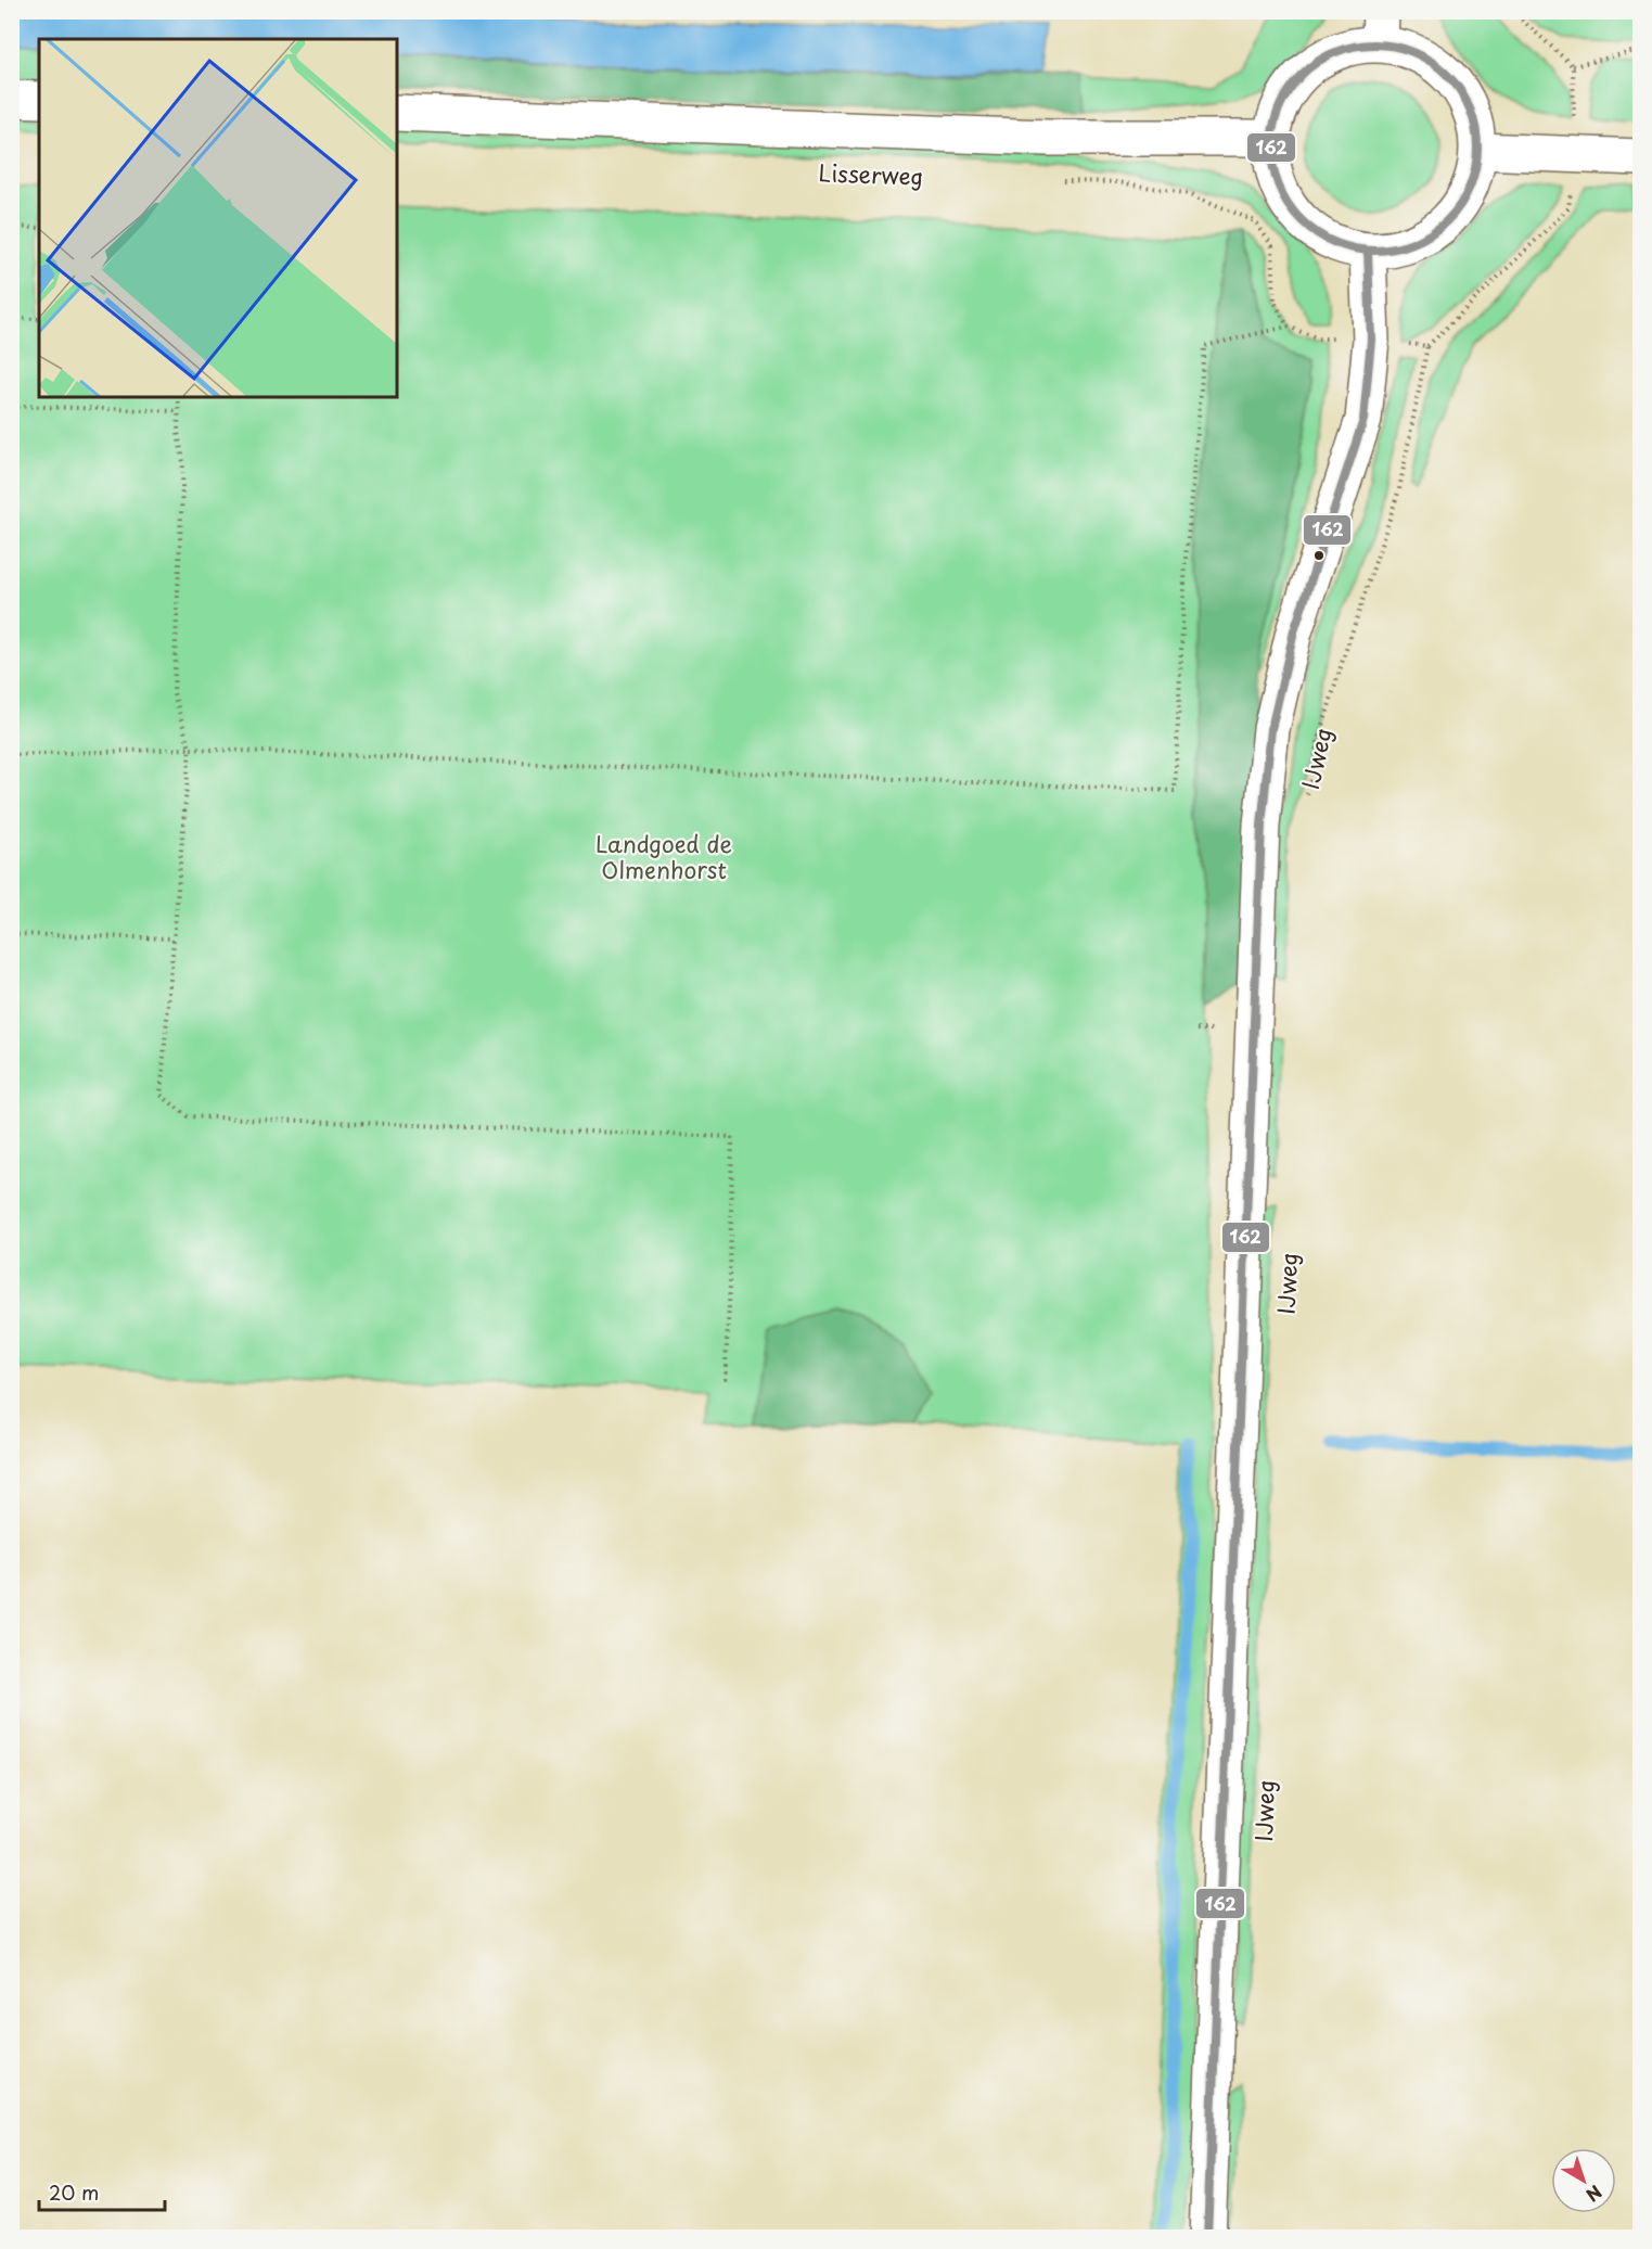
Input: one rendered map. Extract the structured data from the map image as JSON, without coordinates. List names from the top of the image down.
{
  "streets": {
    "street": ["Lisserweg", "IJweg"]
  },
  "crossings": [
    ["Lisserweg", "IJweg"]
  ],
  "parks": ["Landgoed de Olmenhorst"],
  "lines": ["transit line 162"],
  "scale_bar": "20 m",
  "north": "bottom right"
}
